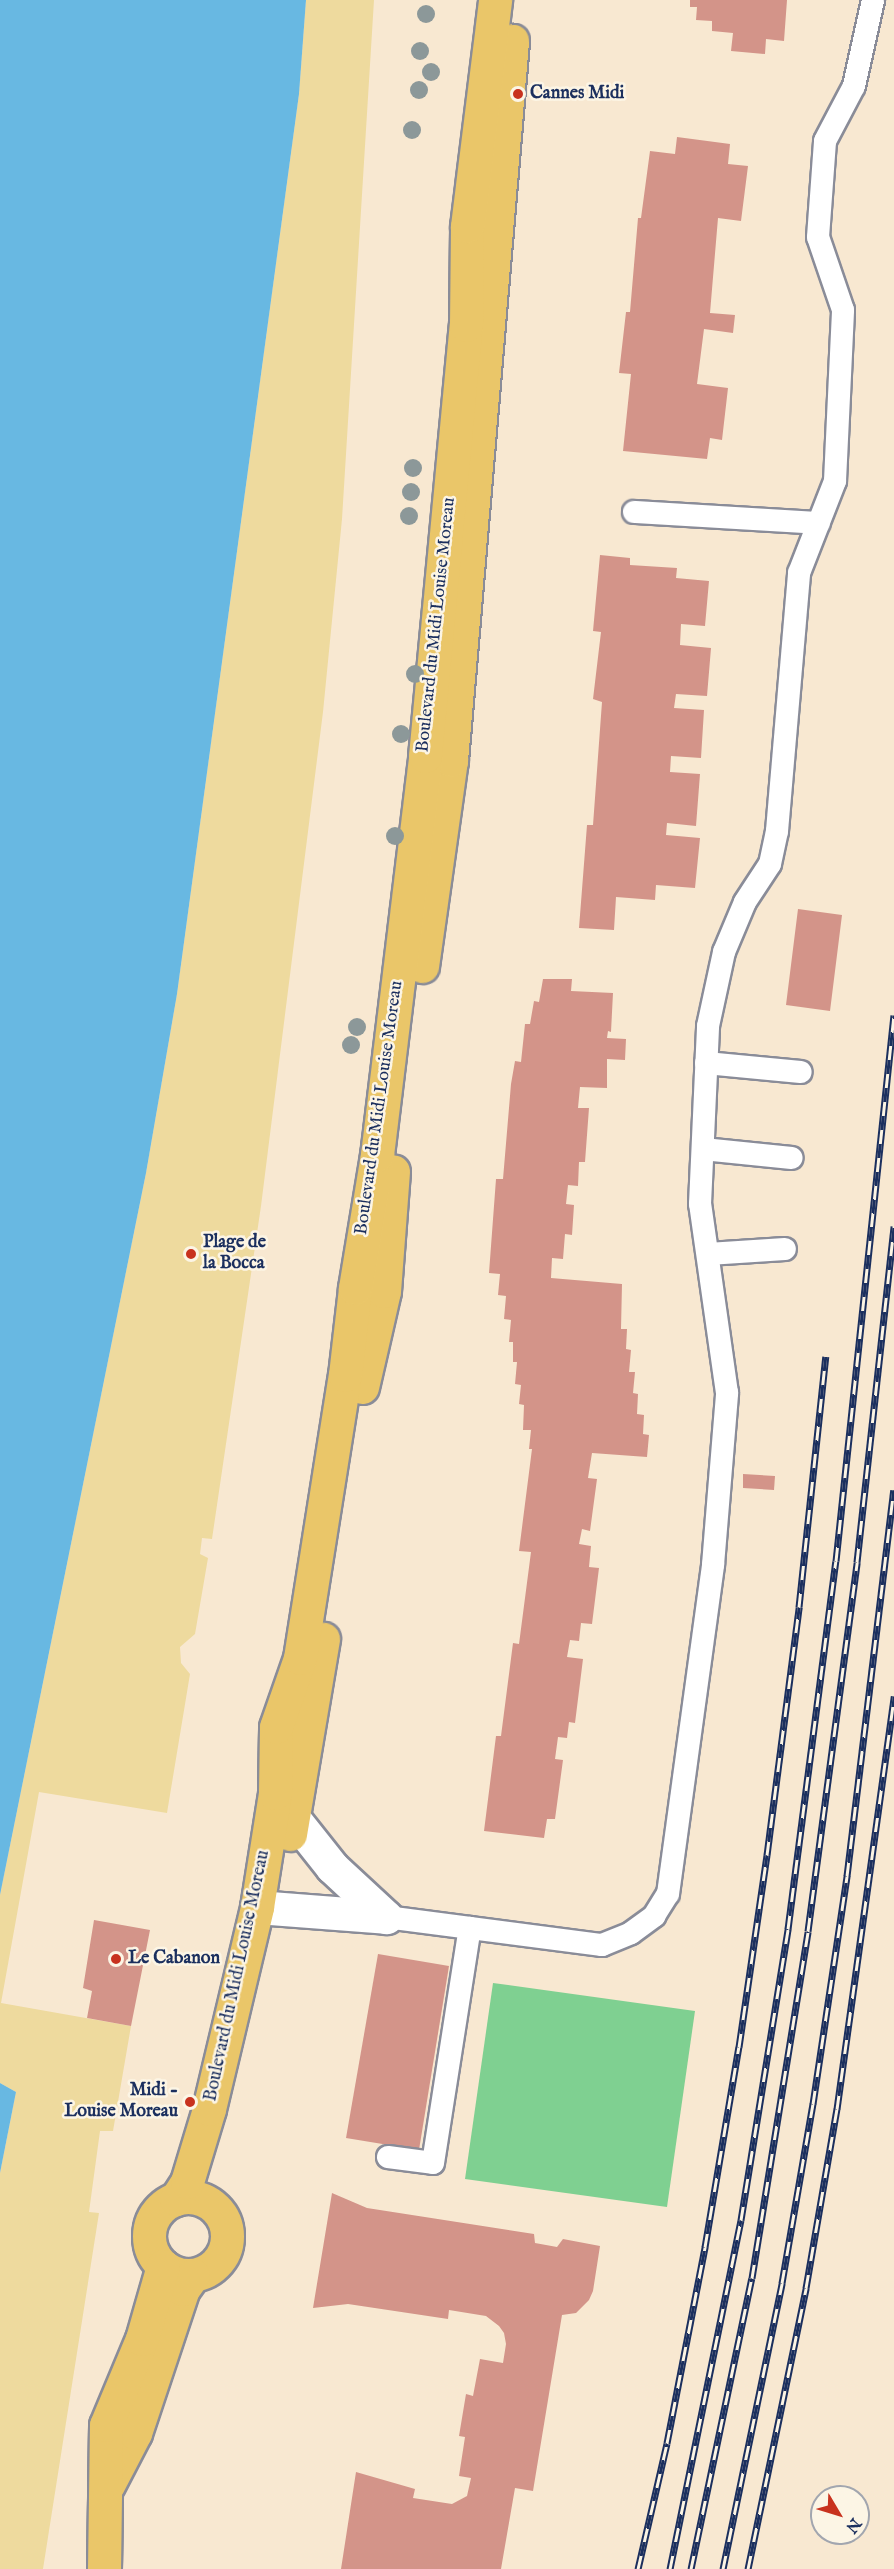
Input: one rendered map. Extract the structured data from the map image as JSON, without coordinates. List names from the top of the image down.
{
  "streets": {
    "main road": ["Boulevard du Midi Louise Moreau"]
  },
  "places": [
    "Cannes Midi",
    "Plage de la Bocca",
    "Le Cabanon",
    "Midi - Louise Moreau"
  ],
  "north": "bottom right"
}
